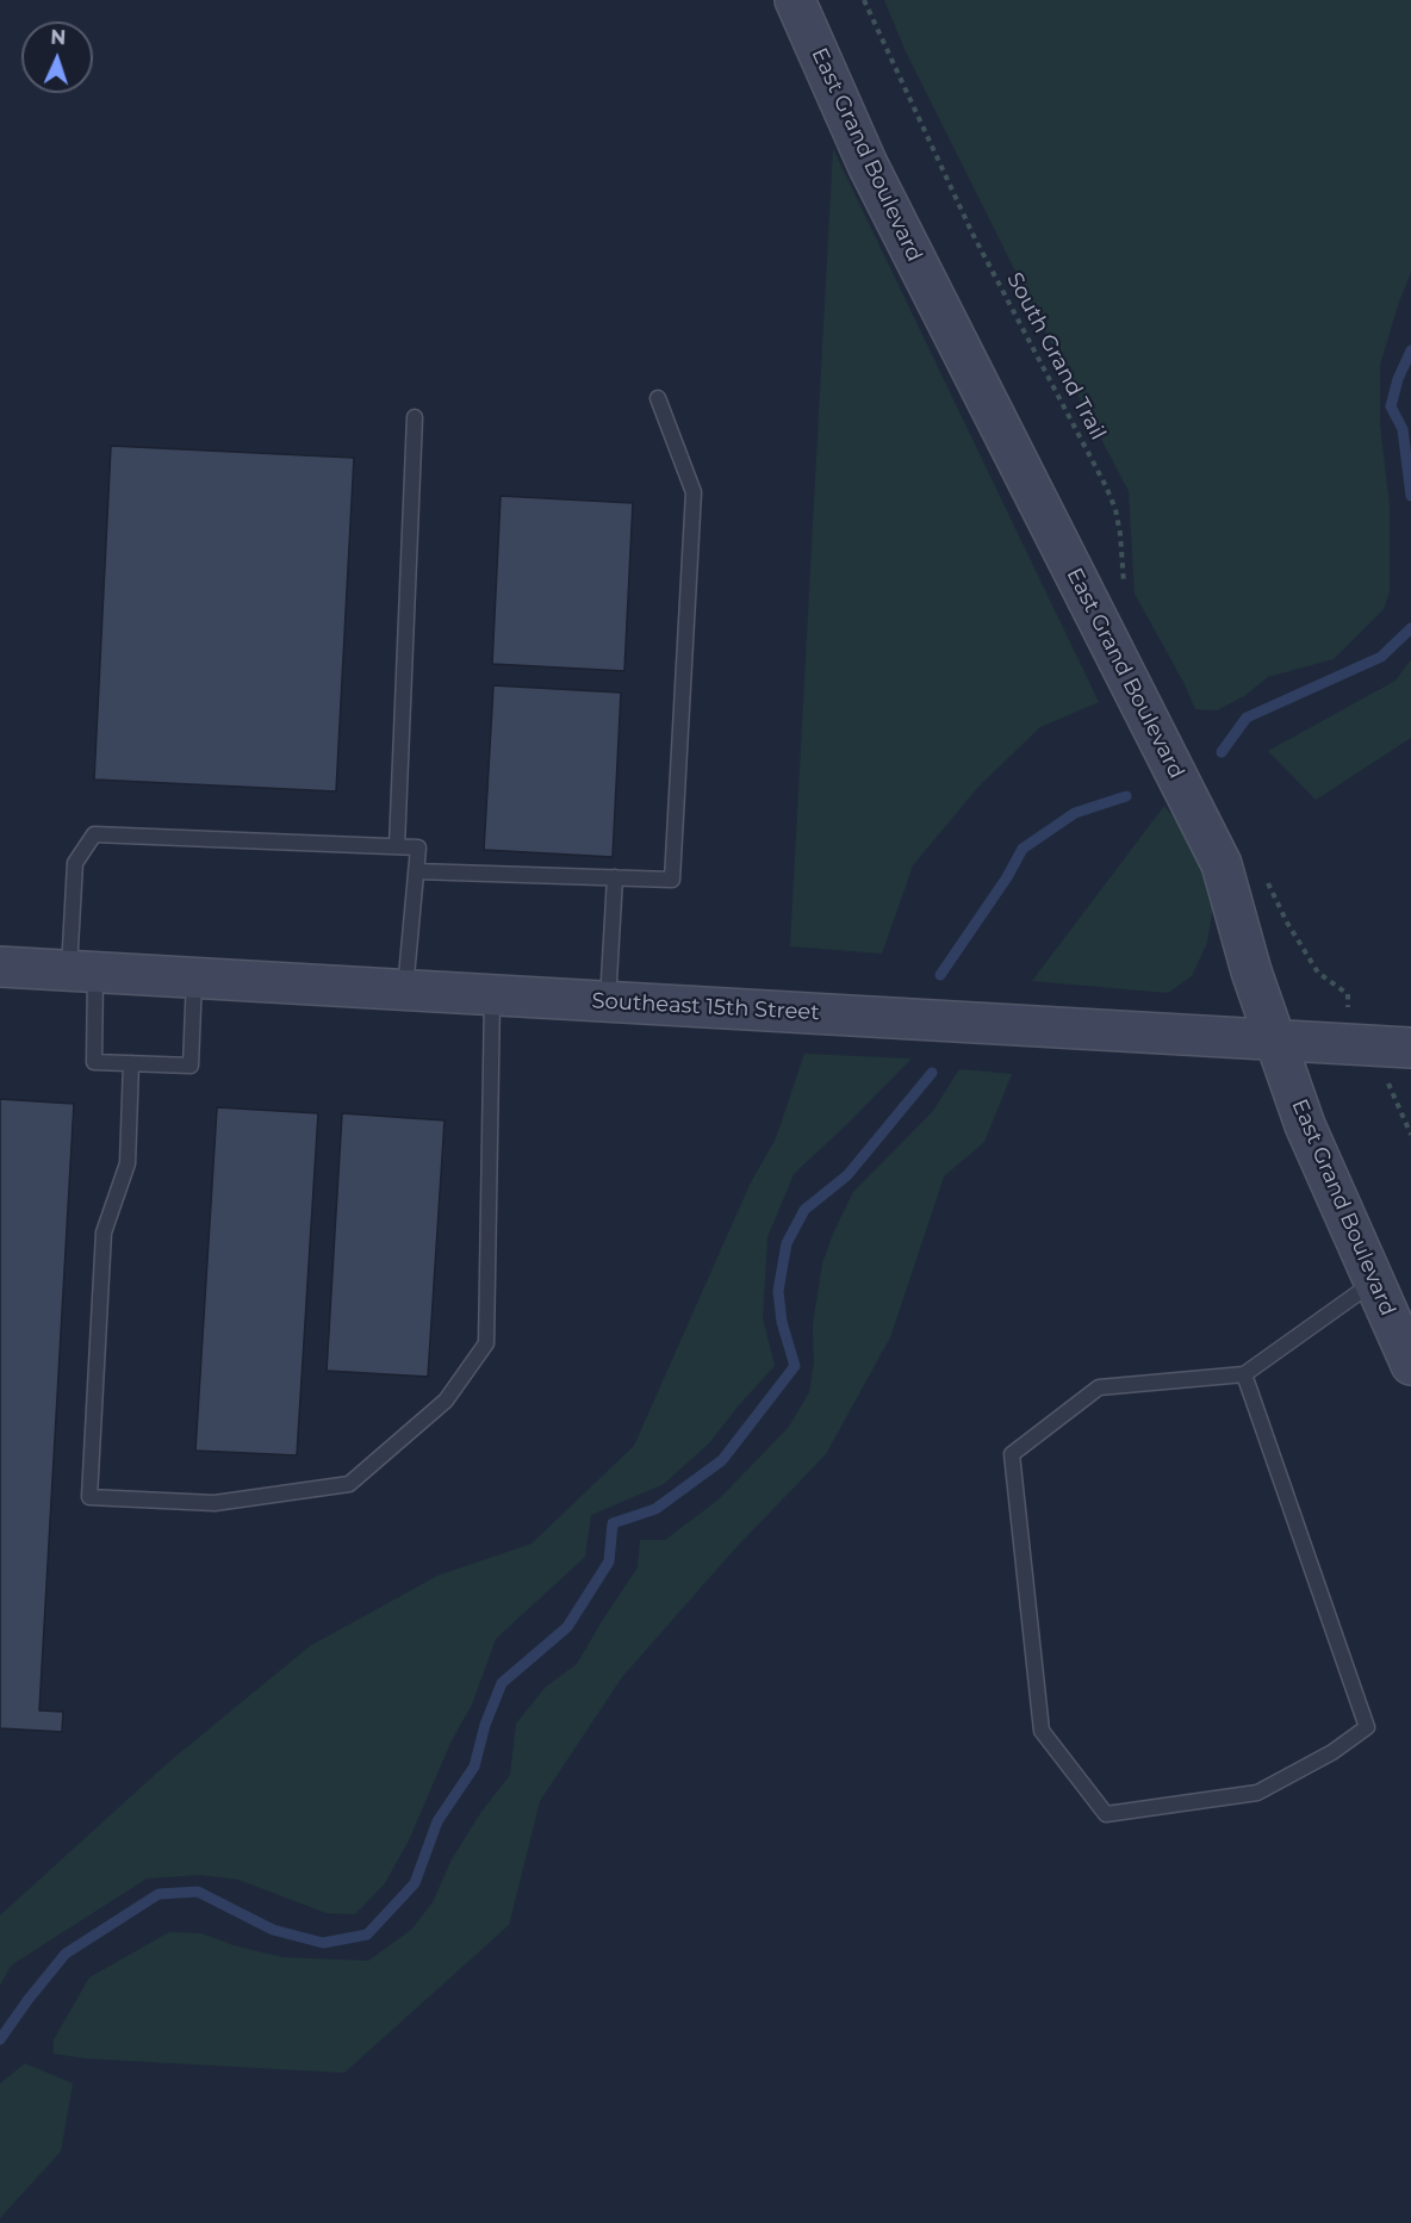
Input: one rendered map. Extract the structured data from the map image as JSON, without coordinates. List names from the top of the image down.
{
  "streets": {
    "street": ["East Grand Boulevard", "Southeast 15th Street"],
    "path": ["South Grand Trail"]
  },
  "crossings": [
    ["East Grand Boulevard", "Southeast 15th Street"]
  ],
  "north": "top"
}
